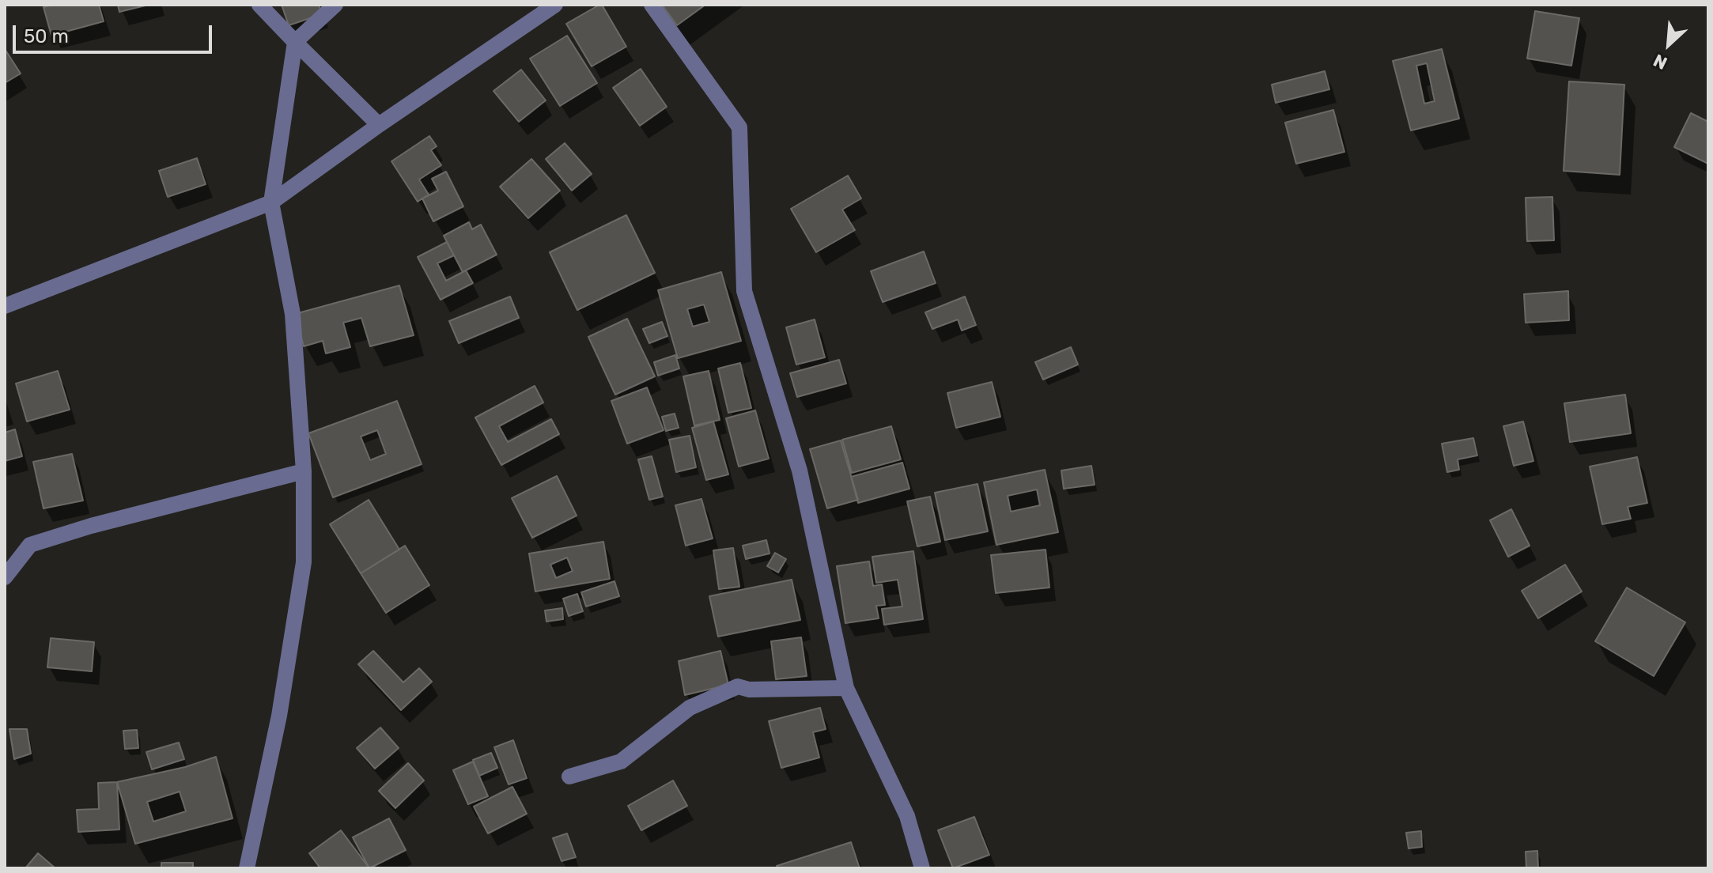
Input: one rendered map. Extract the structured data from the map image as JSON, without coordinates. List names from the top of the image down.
{
  "scale_bar": "50 m",
  "north": "bottom left"
}
